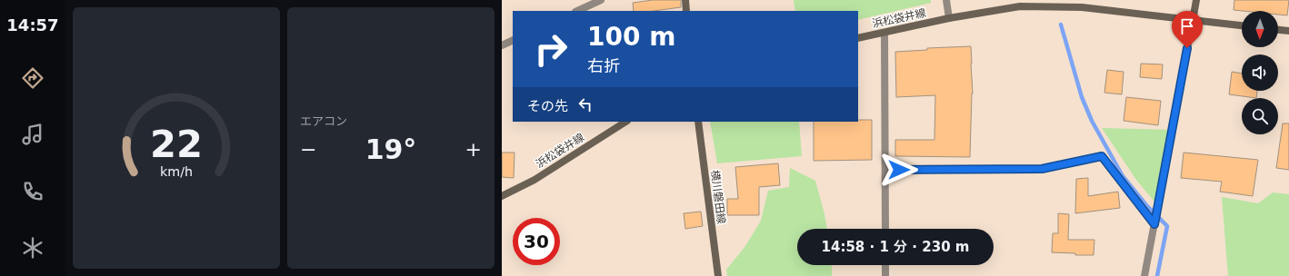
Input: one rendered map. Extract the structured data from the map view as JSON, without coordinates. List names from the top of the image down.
{
  "streets": {
    "main road": ["浜松袋井線", "横川磐田線"]
  },
  "north": "bottom",
  "page": {
    "tabs": "14:57",
    "tile": "エアコン",
    "turn": ["100 m", "右折"],
    "then": "その先",
    "heat": ["−", "19°", "+"],
    "limit": "30",
    "trip": "14:58 · 1 分 · 230 m",
    "gauge": ["22", "km/h"]
  }
}
